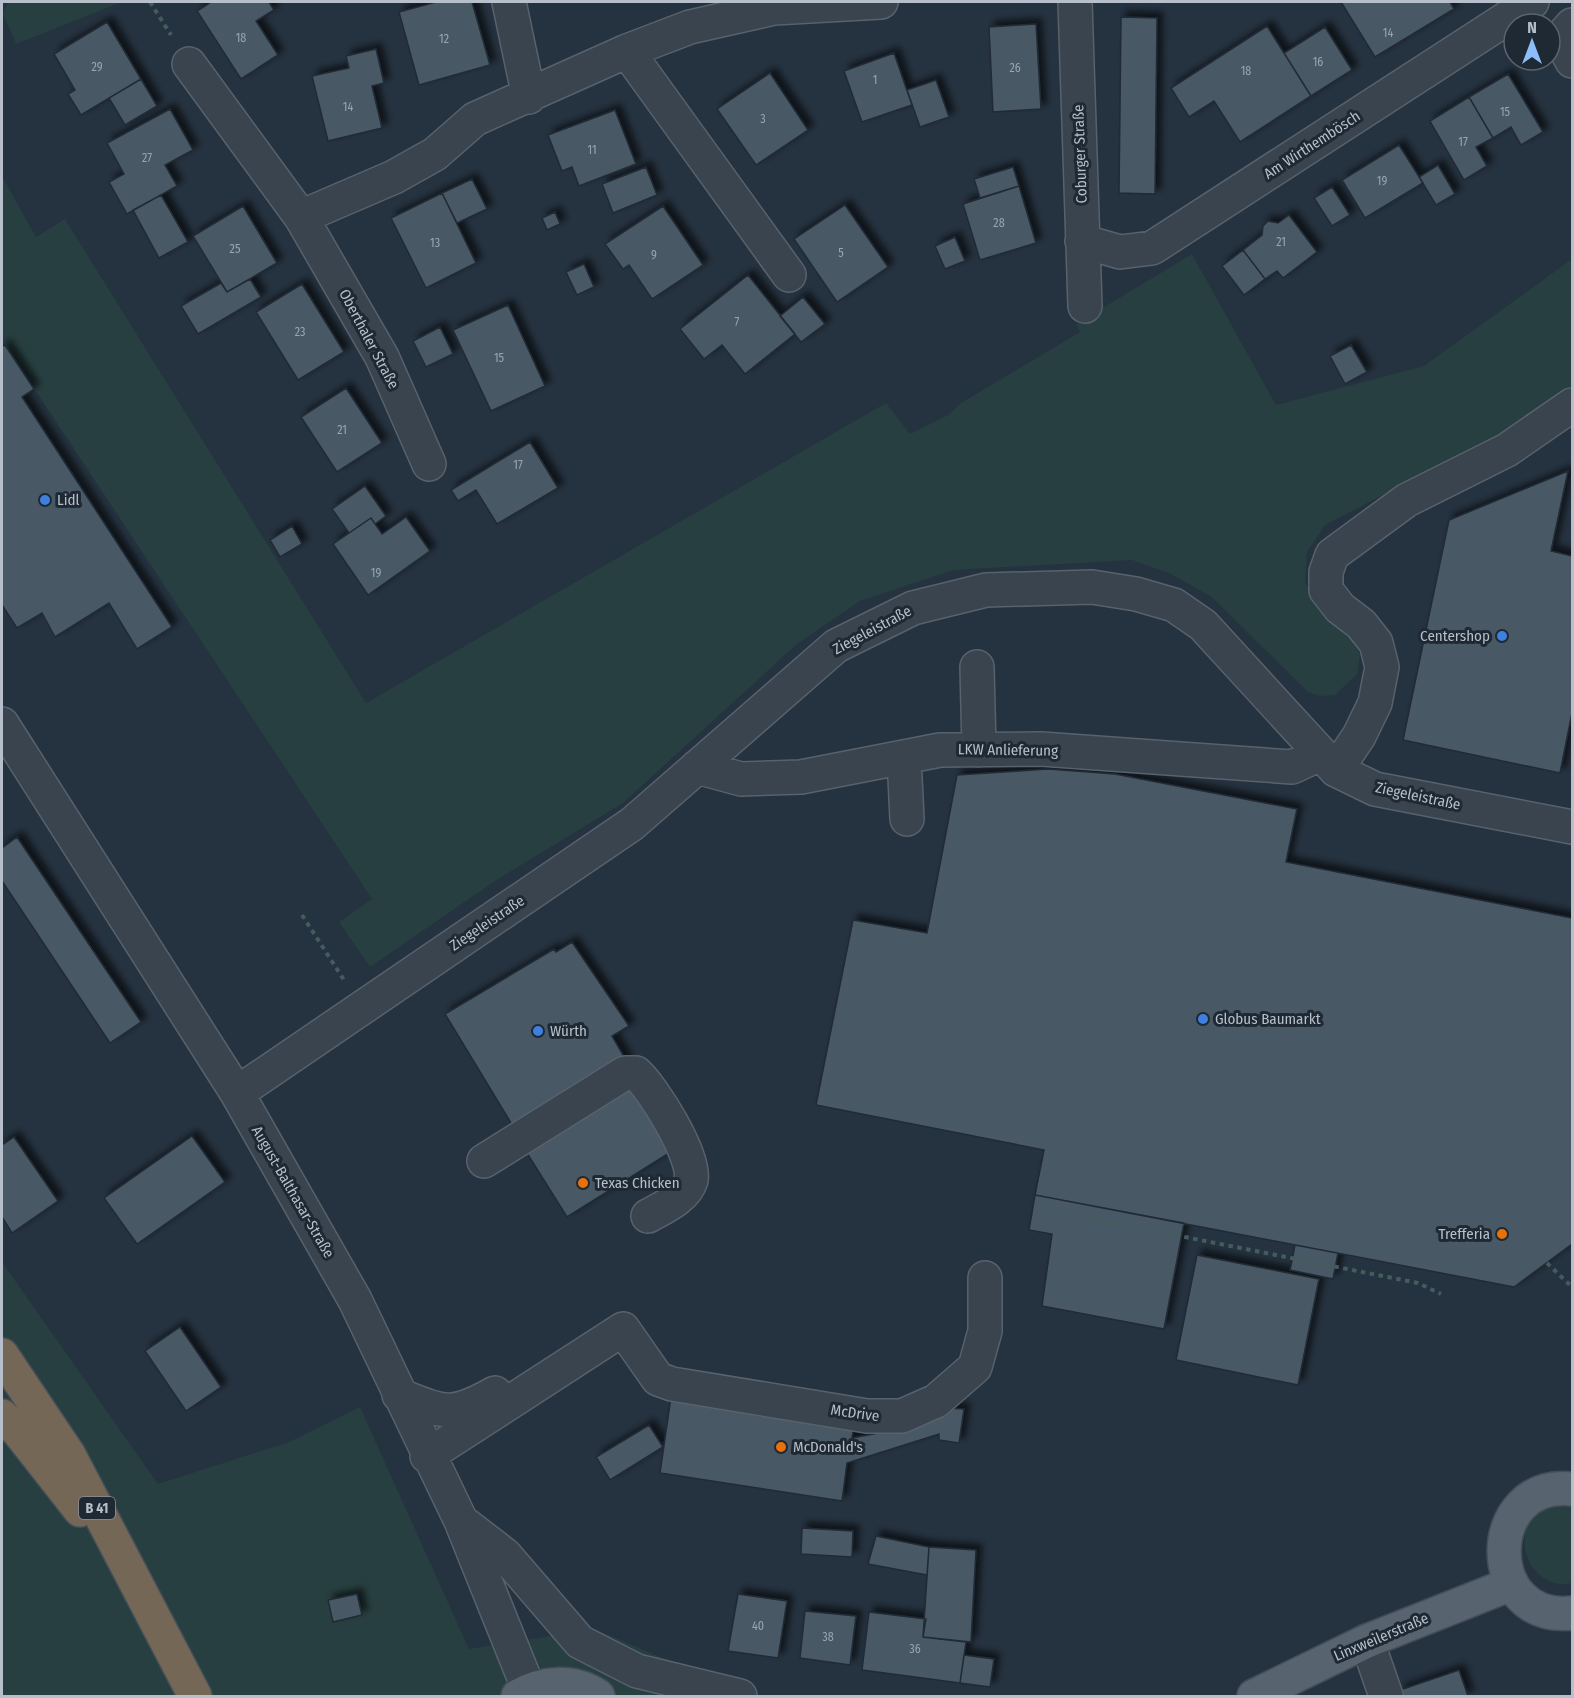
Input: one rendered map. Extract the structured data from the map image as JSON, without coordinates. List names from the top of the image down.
{
  "streets": {
    "highway": ["B 41"],
    "main road": ["Linxweilerstraße"],
    "street": [
      "Am Wirthembösch",
      "Coburger Straße",
      "Oberthaler Straße",
      "Ziegeleistraße",
      "LKW Anlieferung",
      "August-Balthasar-Straße",
      "McDrive"
    ]
  },
  "crossings": [
    ["Am Wirthembösch", "Coburger Straße"],
    ["Ziegeleistraße", "LKW Anlieferung"],
    ["Ziegeleistraße", "August-Balthasar-Straße"]
  ],
  "places": [
    "Lidl",
    "Centershop",
    "Globus Baumarkt",
    "Würth",
    "Texas Chicken",
    "Trefferia",
    "McDonald's"
  ],
  "house_numbers": [
    "14",
    "18",
    "12",
    "16",
    "29",
    "26",
    "18",
    "1",
    "14",
    "15",
    "3",
    "17",
    "11",
    "27",
    "19",
    "28",
    "21",
    "13",
    "25",
    "5",
    "9",
    "7",
    "23",
    "15",
    "21",
    "17",
    "19",
    "40",
    "38",
    "36"
  ],
  "north": "top"
}
